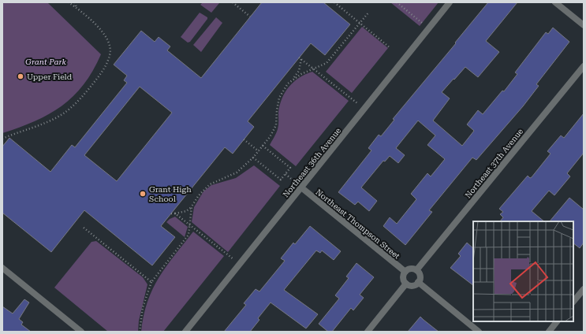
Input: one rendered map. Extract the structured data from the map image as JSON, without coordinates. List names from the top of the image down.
{
  "streets": {
    "street": ["Northeast 36th Avenue", "Northeast 37th Avenue", "Northeast Thompson Street"]
  },
  "crossings": [
    ["Northeast 36th Avenue", "Northeast Thompson Street"],
    ["Northeast 37th Avenue", "Northeast Thompson Street"]
  ],
  "parks": ["Grant Park"],
  "places": ["Upper Field", "Grant High School"]
}
